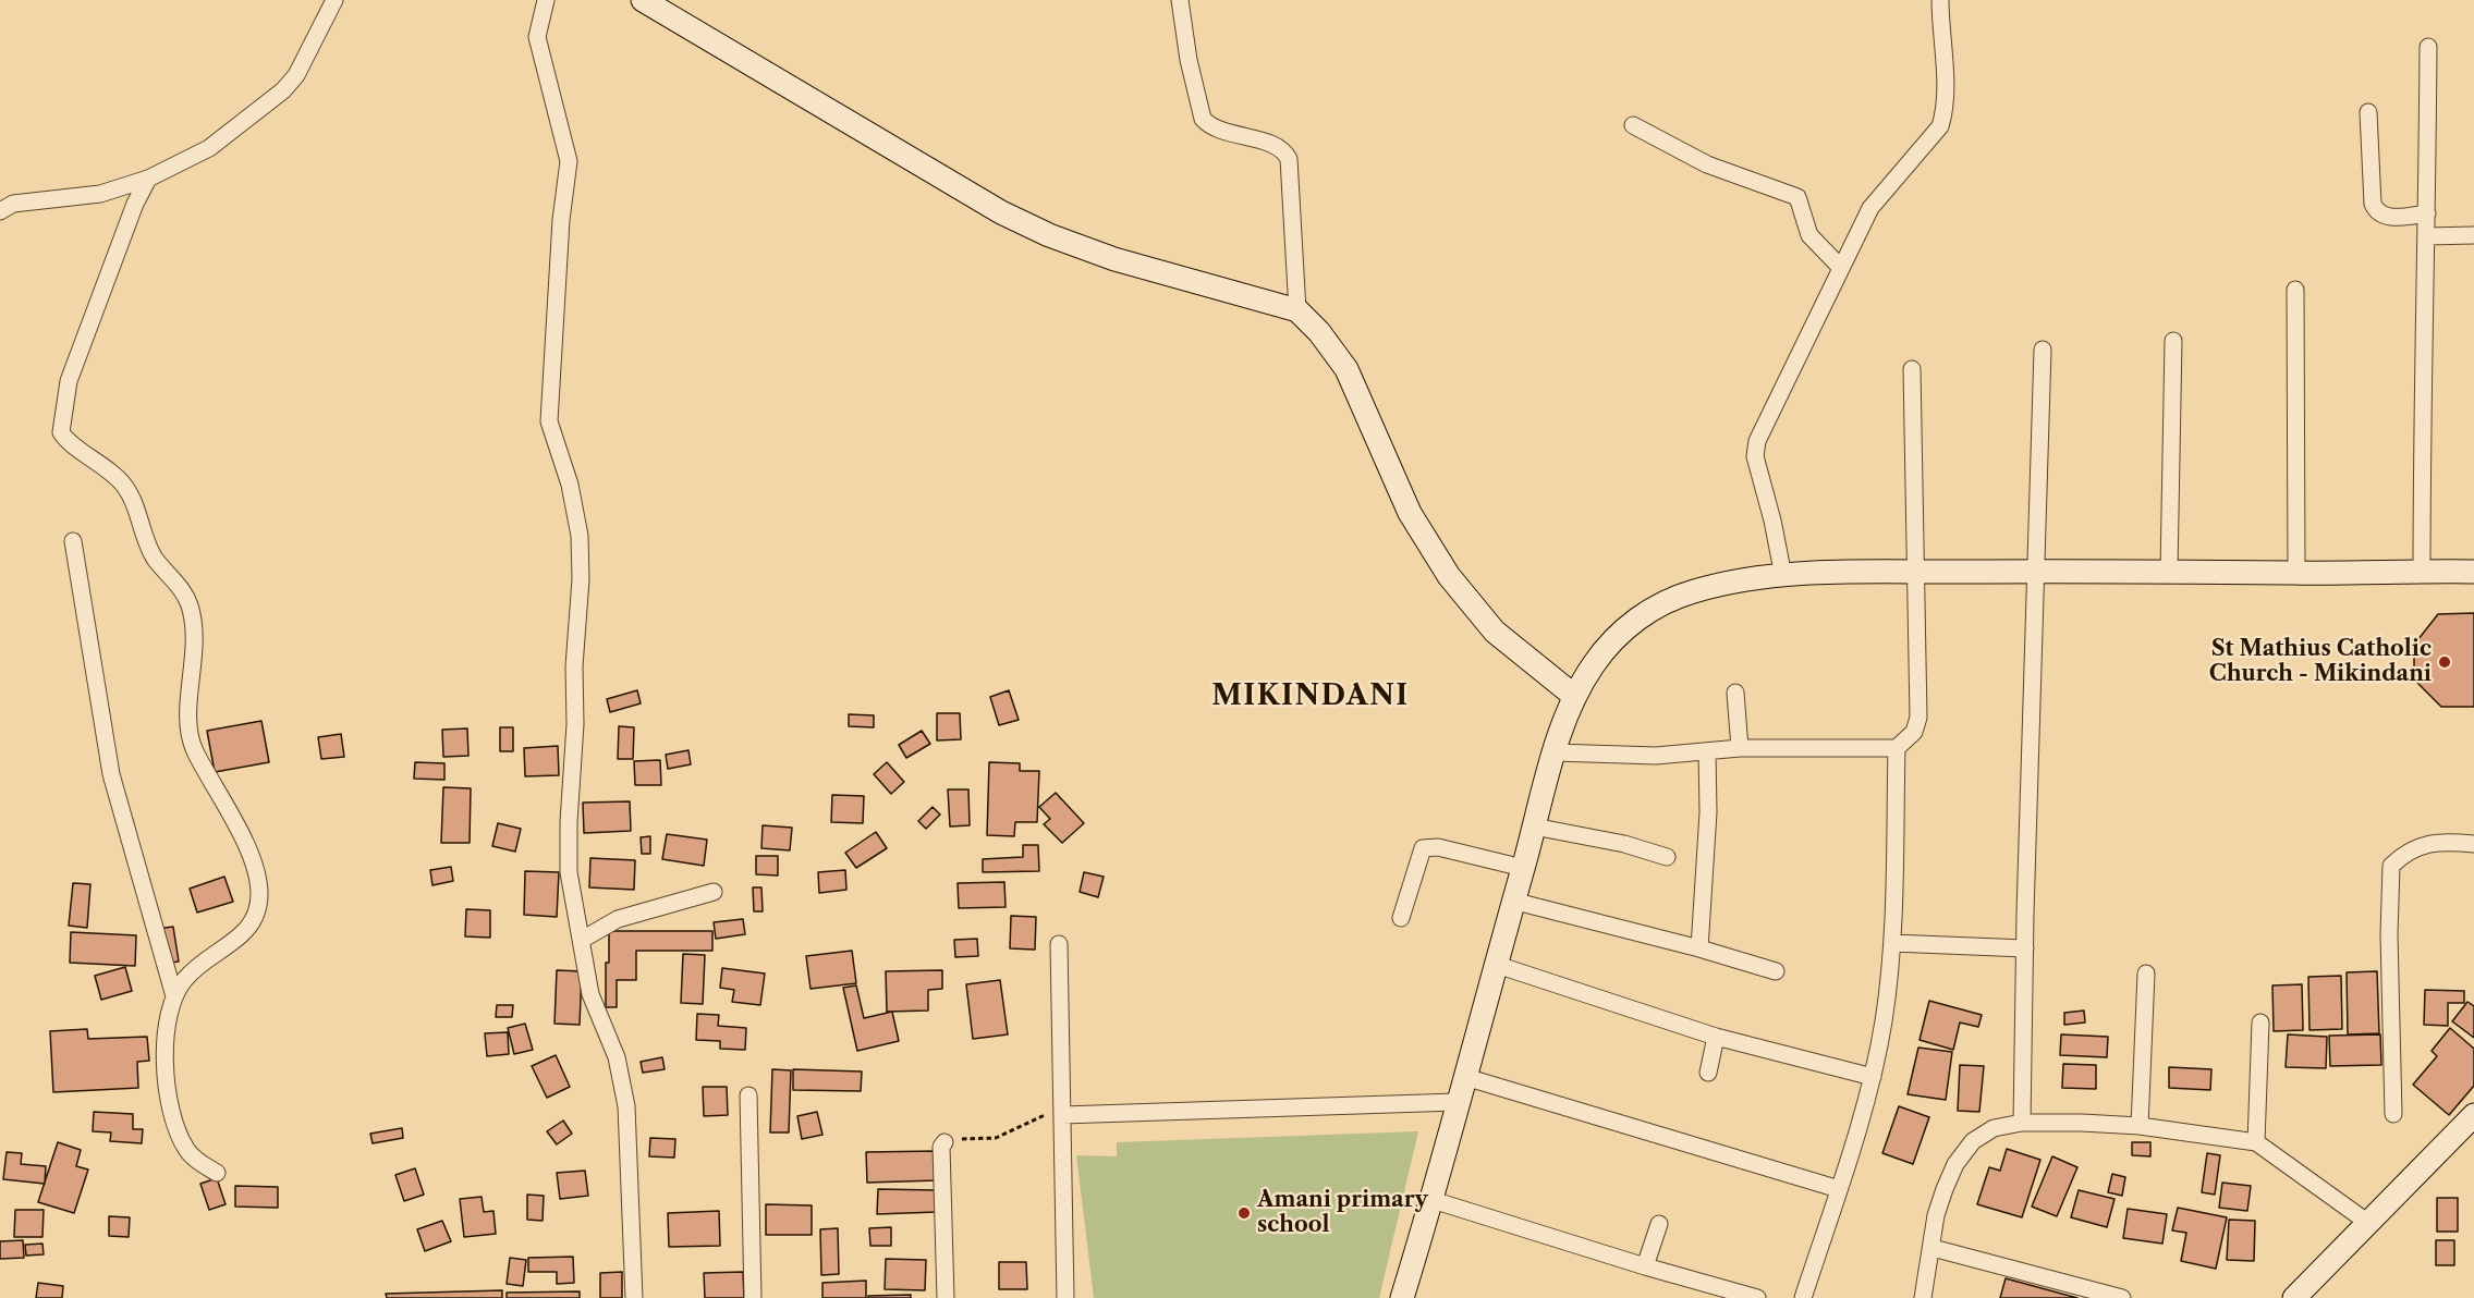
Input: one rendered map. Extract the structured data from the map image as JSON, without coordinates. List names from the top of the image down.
{
  "districts": ["MIKINDANI"],
  "places": ["St Mathius Catholic Church - Mikindani", "Amani primary school"]
}
